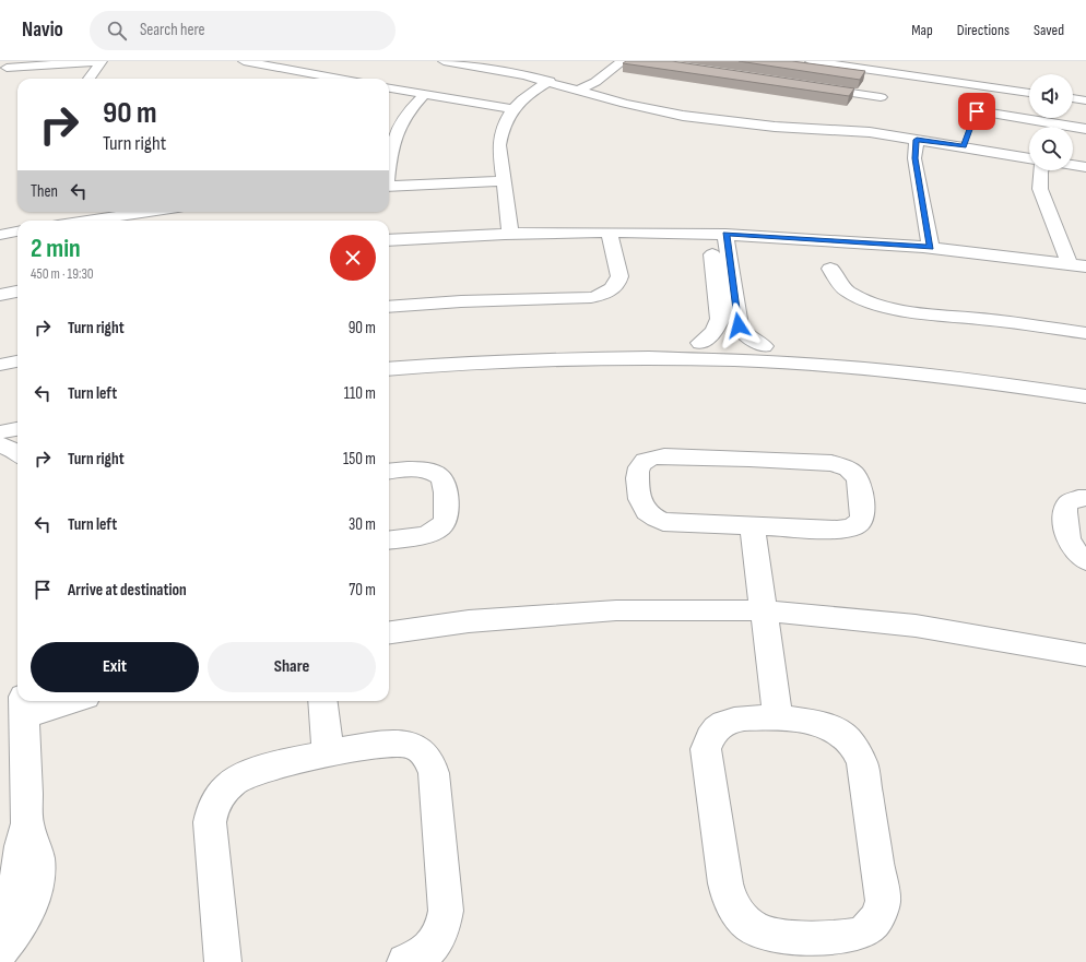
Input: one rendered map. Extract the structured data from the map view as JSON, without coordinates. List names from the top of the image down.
{
  "page": {
    "header": "Navio",
    "search": "Search here",
    "nav": ["Map", "Directions", "Saved"],
    "turn": ["90 m", "Turn right"],
    "then": "Then",
    "heading": ["2 min", "450 m · 19:30"],
    "list": [
      {
        "name": "Turn right",
        "value": "90 m"
      },
      {
        "name": "Turn left",
        "value": "110 m"
      },
      {
        "name": "Turn right",
        "value": "150 m"
      },
      {
        "name": "Turn left",
        "value": "30 m"
      },
      {
        "name": "Arrive at destination",
        "value": "70 m"
      }
    ],
    "buttons": ["Exit", "Share"]
  }
}
